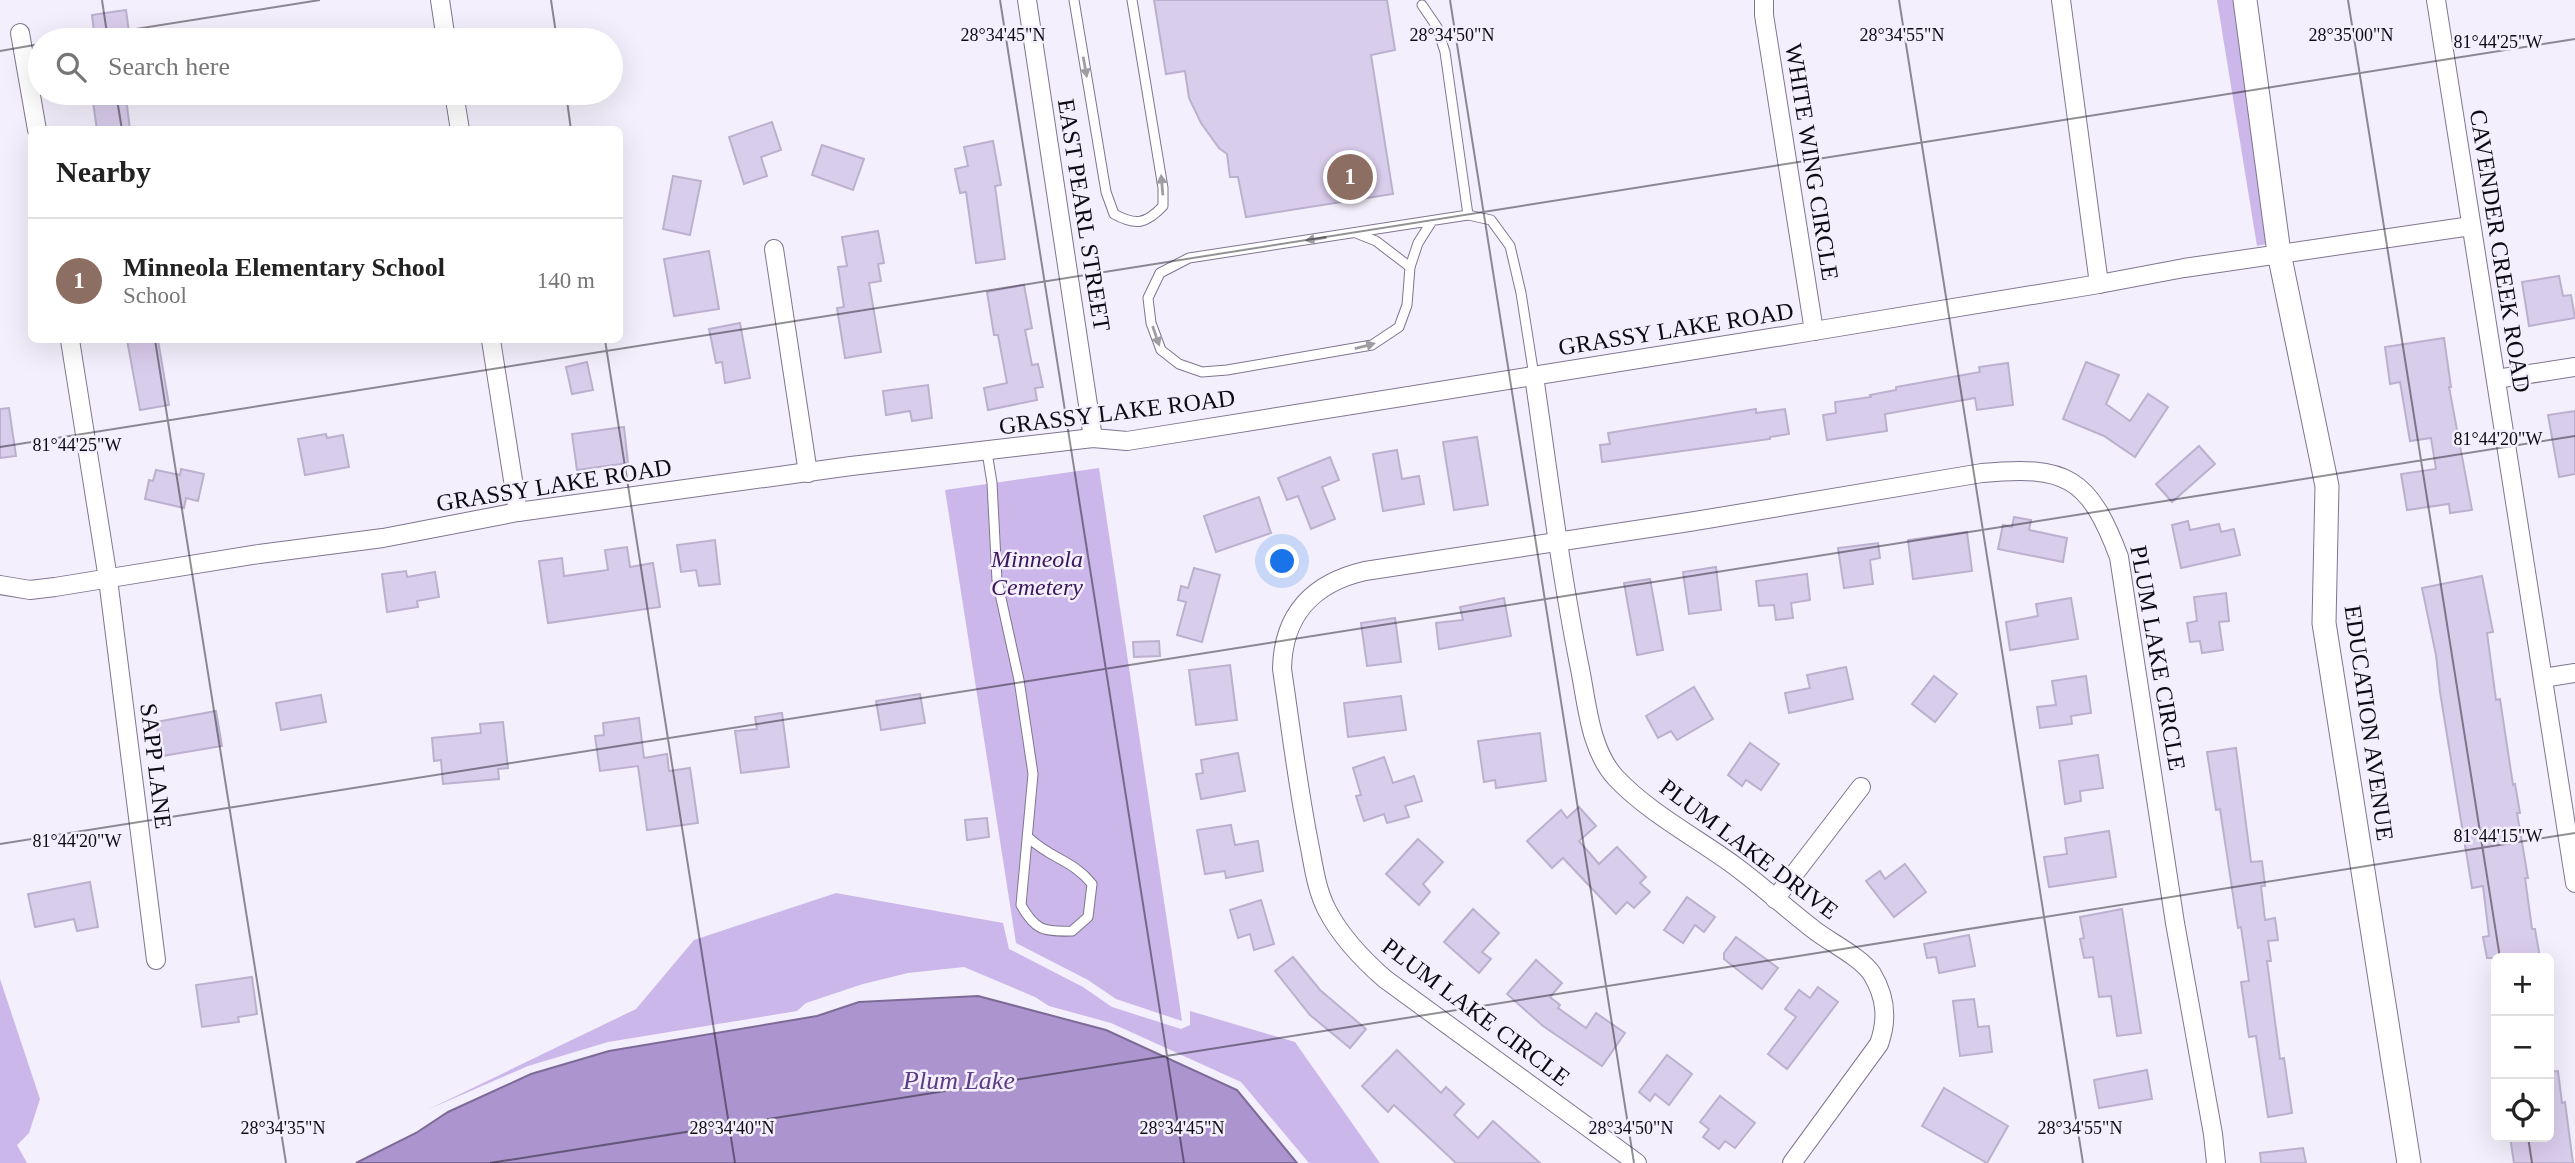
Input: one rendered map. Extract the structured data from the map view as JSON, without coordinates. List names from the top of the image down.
{
  "streets": {
    "street": [
      "WHITE WING CIRCLE",
      "EAST PEARL STREET",
      "CAVENDER CREEK ROAD",
      "GRASSY LAKE ROAD",
      "PLUM LAKE CIRCLE",
      "EDUCATION AVENUE",
      "SAPP LANE",
      "PLUM LAKE DRIVE"
    ]
  },
  "crossings": [
    ["WHITE WING CIRCLE", "GRASSY LAKE ROAD"],
    ["EAST PEARL STREET", "GRASSY LAKE ROAD"],
    ["CAVENDER CREEK ROAD", "GRASSY LAKE ROAD"],
    ["GRASSY LAKE ROAD", "EDUCATION AVENUE"],
    ["GRASSY LAKE ROAD", "SAPP LANE"],
    ["PLUM LAKE CIRCLE", "PLUM LAKE DRIVE"]
  ],
  "water": ["Plum Lake"],
  "parks": ["Minneola Cemetery"],
  "page": {
    "search": "Search here",
    "heading": "Nearby",
    "pins": "1",
    "list": [
      {
        "mark": "1",
        "name": "Minneola Elementary School",
        "note": "School",
        "value": "140 m"
      }
    ],
    "map_buttons": ["+", "−"]
  },
  "coordinates": [
    "28°34'45\"N",
    "28°34'50\"N",
    "28°34'55\"N",
    "28°35'00\"N",
    "81°44'25\"W",
    "81°44'20\"W",
    "81°44'15\"W",
    "28°34'35\"N",
    "28°34'40\"N"
  ]
}
